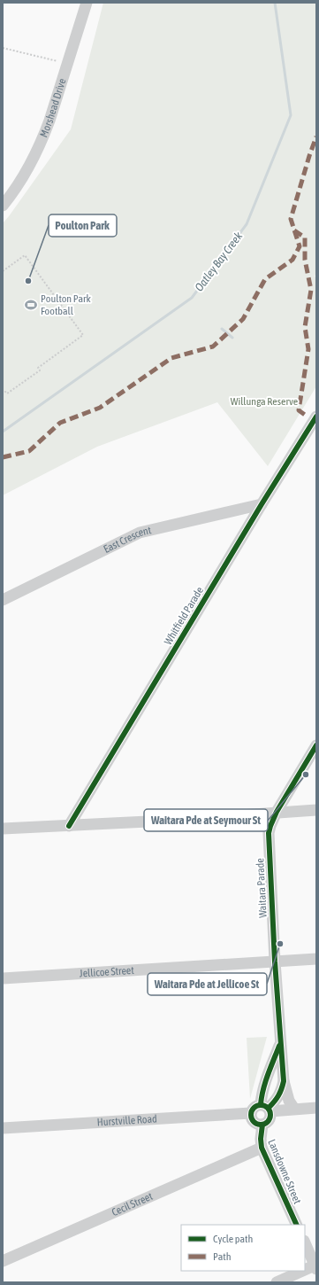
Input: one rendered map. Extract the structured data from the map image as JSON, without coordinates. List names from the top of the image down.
{
  "streets": {
    "street": [
      "Morshead Drive",
      "East Crescent",
      "Whitfield Parade",
      "Waitara Parade",
      "Jellicoe Street",
      "Hurstville Road",
      "Lansdowne Street",
      "Cecil Street"
    ]
  },
  "crossings": [
    ["East Crescent", "Whitfield Parade"],
    ["Waitara Parade", "Jellicoe Street"],
    ["Waitara Parade", "Hurstville Road"],
    ["Waitara Parade", "Lansdowne Street"],
    ["Hurstville Road", "Lansdowne Street"],
    ["Lansdowne Street", "Cecil Street"]
  ],
  "water": ["Oatley Bay Creek"],
  "parks": ["Willunga Reserve"],
  "places": {
    "other": ["Poulton Park", "Waitara Pde at Seymour St", "Waitara Pde at Jellicoe St"],
    "sports": ["Poulton Park Football"]
  },
  "legend": ["Cycle path", "Path"]
}
